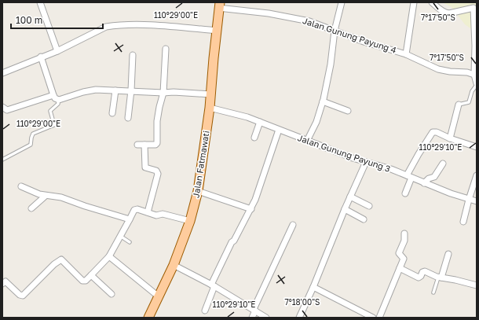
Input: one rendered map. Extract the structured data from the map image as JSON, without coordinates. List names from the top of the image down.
{
  "streets": {
    "main road": ["Jalan Fatmawati"],
    "street": ["Jalan Gunung Payung 4", "Jalan Gunung Payung 3"]
  },
  "crossings": [
    ["Jalan Gunung Payung 4", "Jalan Fatmawati"],
    ["Jalan Gunung Payung 3", "Jalan Fatmawati"]
  ],
  "scale_bar": "100 m",
  "coordinates": [
    "110°29'00\"E",
    "7°17'50\"S",
    "110°29'10\"E",
    "7°18'00\"S"
  ]
}
